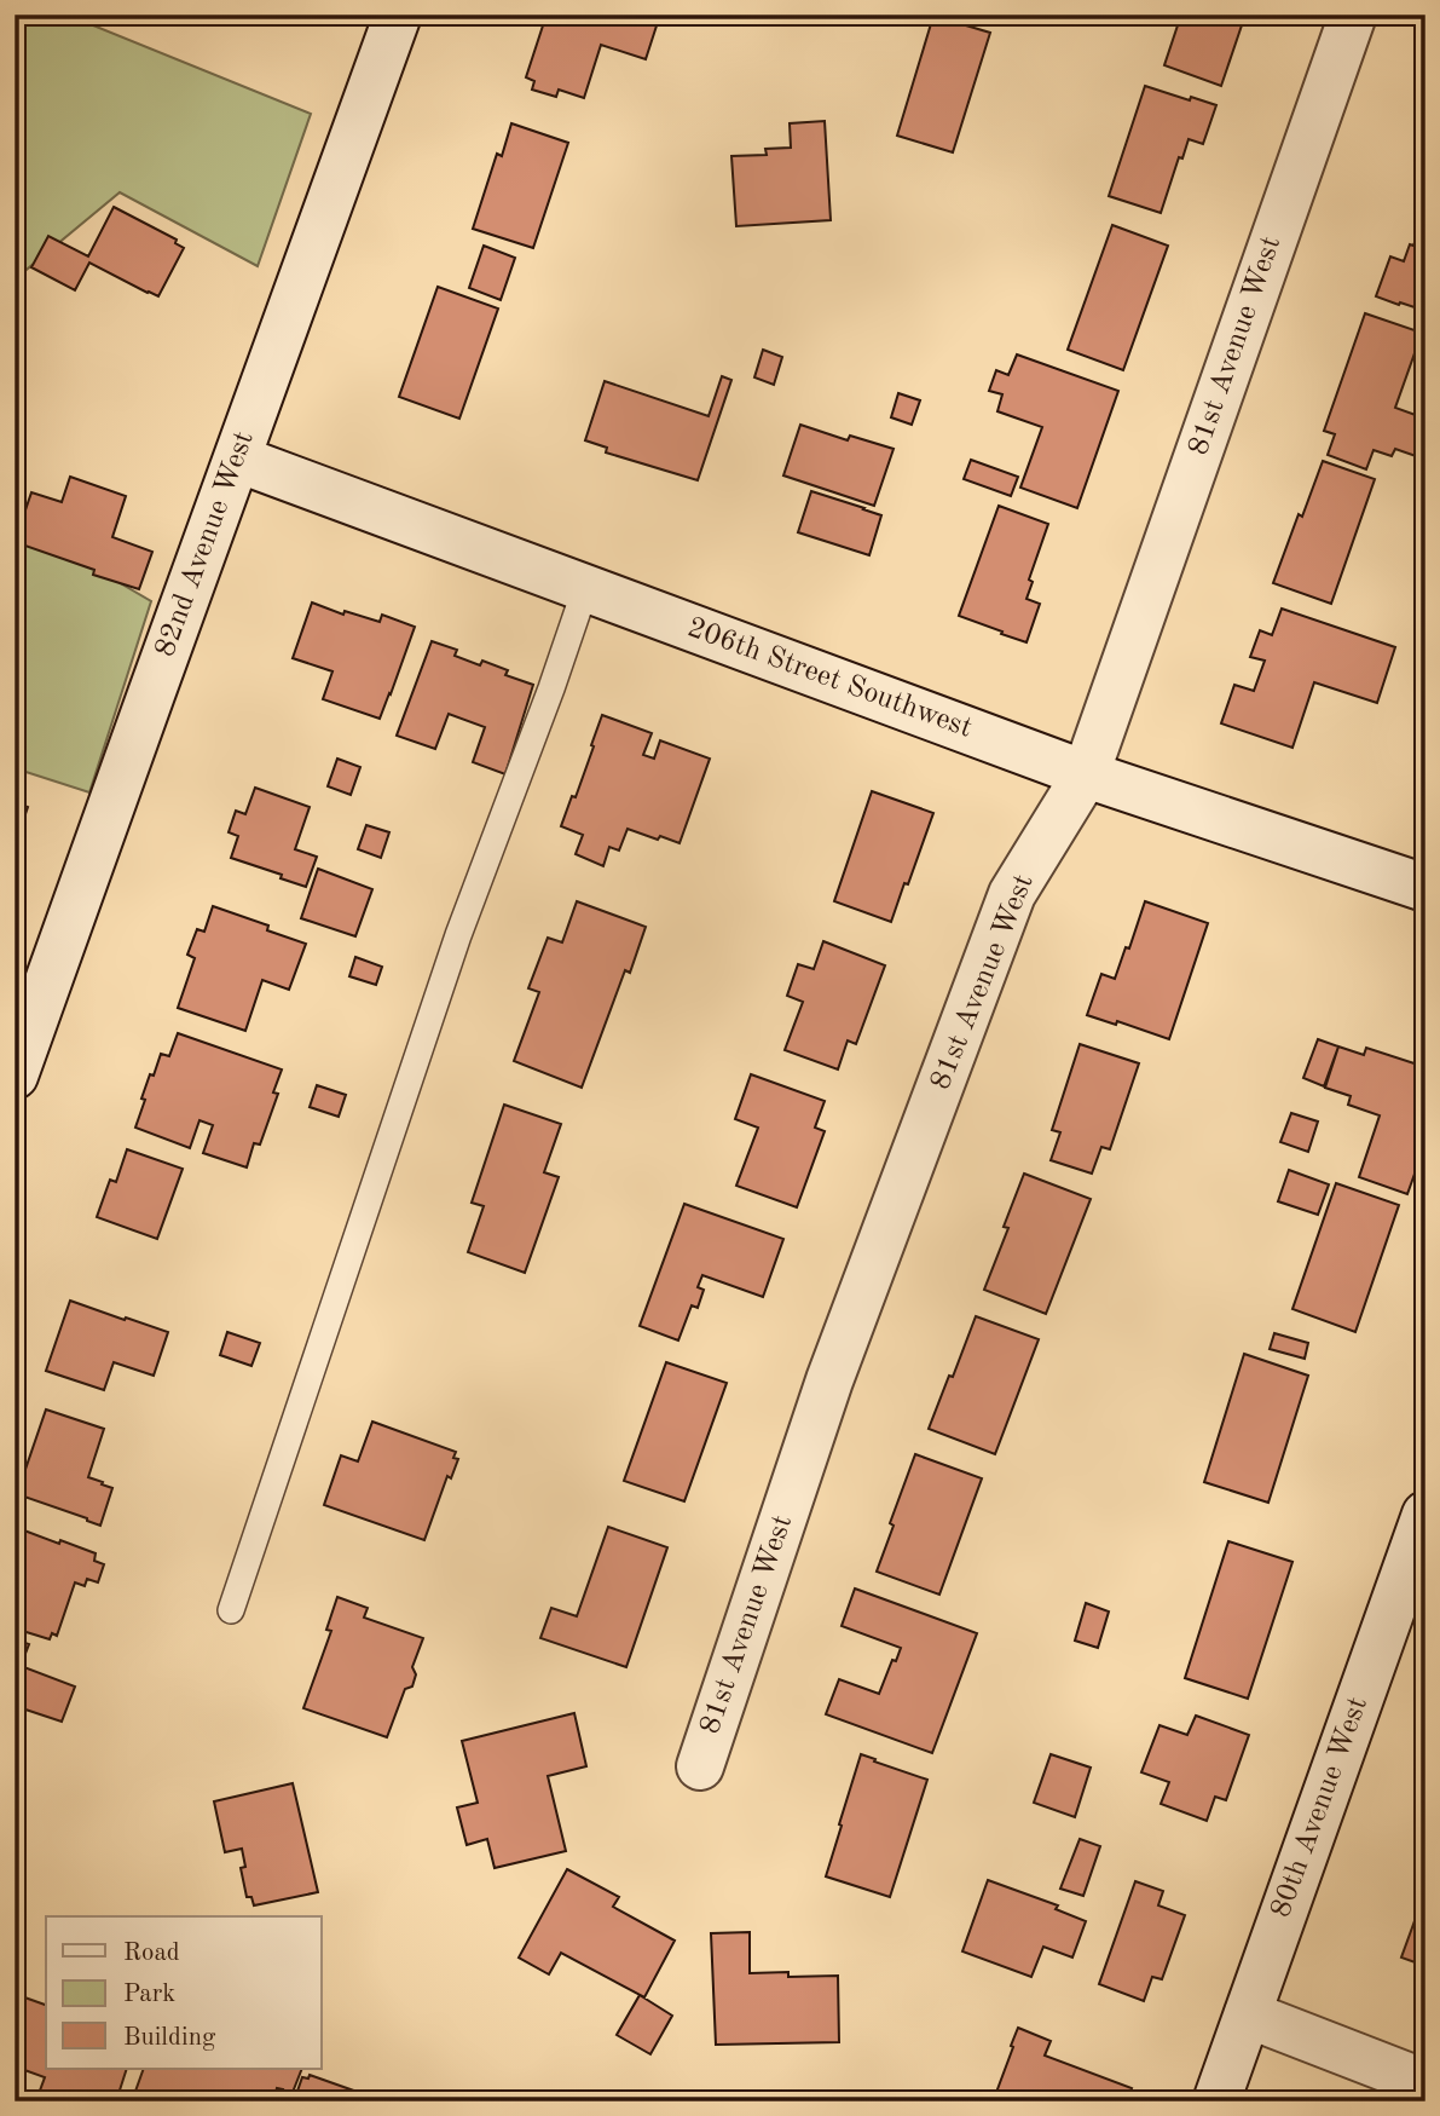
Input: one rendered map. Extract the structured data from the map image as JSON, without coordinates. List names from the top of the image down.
{
  "streets": {
    "street": [
      "81st Avenue West",
      "82nd Avenue West",
      "206th Street Southwest",
      "80th Avenue West"
    ]
  },
  "crossings": [
    ["81st Avenue West", "206th Street Southwest"],
    ["82nd Avenue West", "206th Street Southwest"]
  ],
  "legend": ["Road", "Park", "Building"]
}
